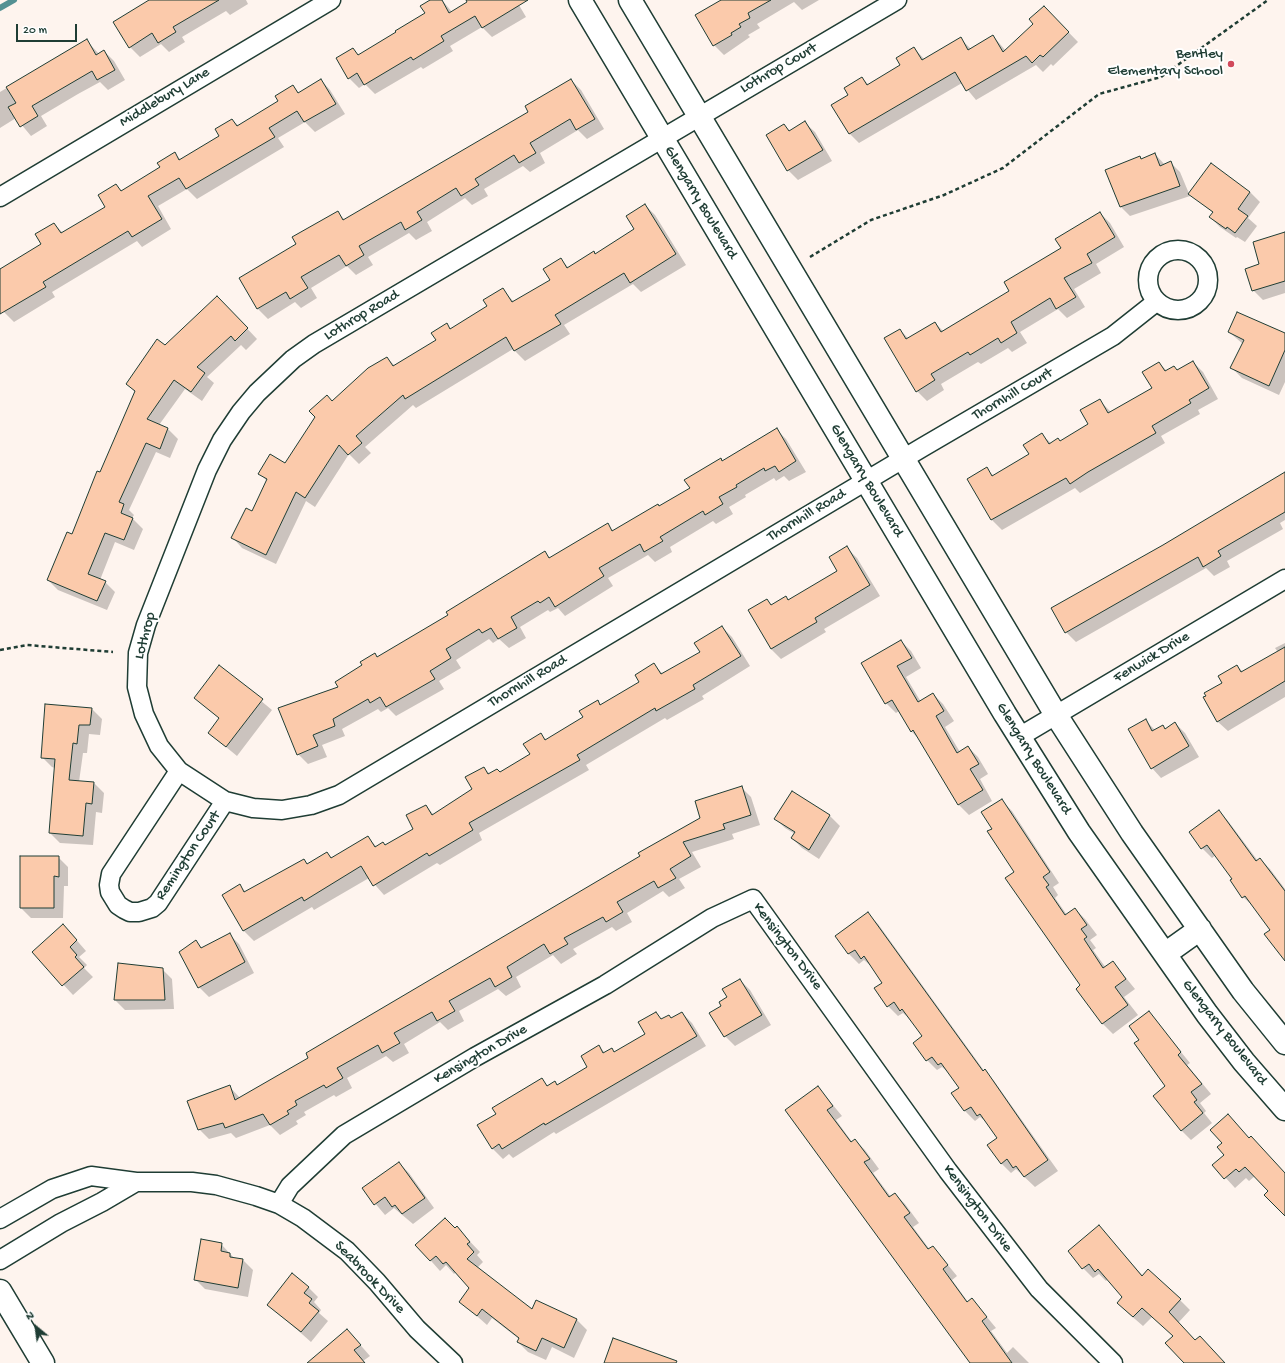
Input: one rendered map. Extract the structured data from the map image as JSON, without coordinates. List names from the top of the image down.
{
  "streets": {
    "street": [
      "Lothrop Court",
      "Middlebury Lane",
      "Glengarry Boulevard",
      "Lothrop Road",
      "Thornhill Court",
      "Thornhill Road",
      "Lothrop",
      "Fenwick Drive",
      "Remington Court",
      "Kensington Drive",
      "Seabrook Drive"
    ]
  },
  "crossings": [
    ["Lothrop Court", "Glengarry Boulevard"],
    ["Lothrop Court", "Lothrop Road"],
    ["Glengarry Boulevard", "Lothrop Road"],
    ["Glengarry Boulevard", "Thornhill Court"],
    ["Glengarry Boulevard", "Thornhill Road"],
    ["Glengarry Boulevard", "Fenwick Drive"],
    ["Lothrop Road", "Lothrop"],
    ["Thornhill Court", "Thornhill Road"],
    ["Thornhill Road", "Lothrop"],
    ["Thornhill Road", "Remington Court"],
    ["Lothrop", "Remington Court"],
    ["Kensington Drive", "Seabrook Drive"]
  ],
  "places": ["Bentley Elementary School"],
  "scale_bar": "20 m",
  "north": "top left"
}
